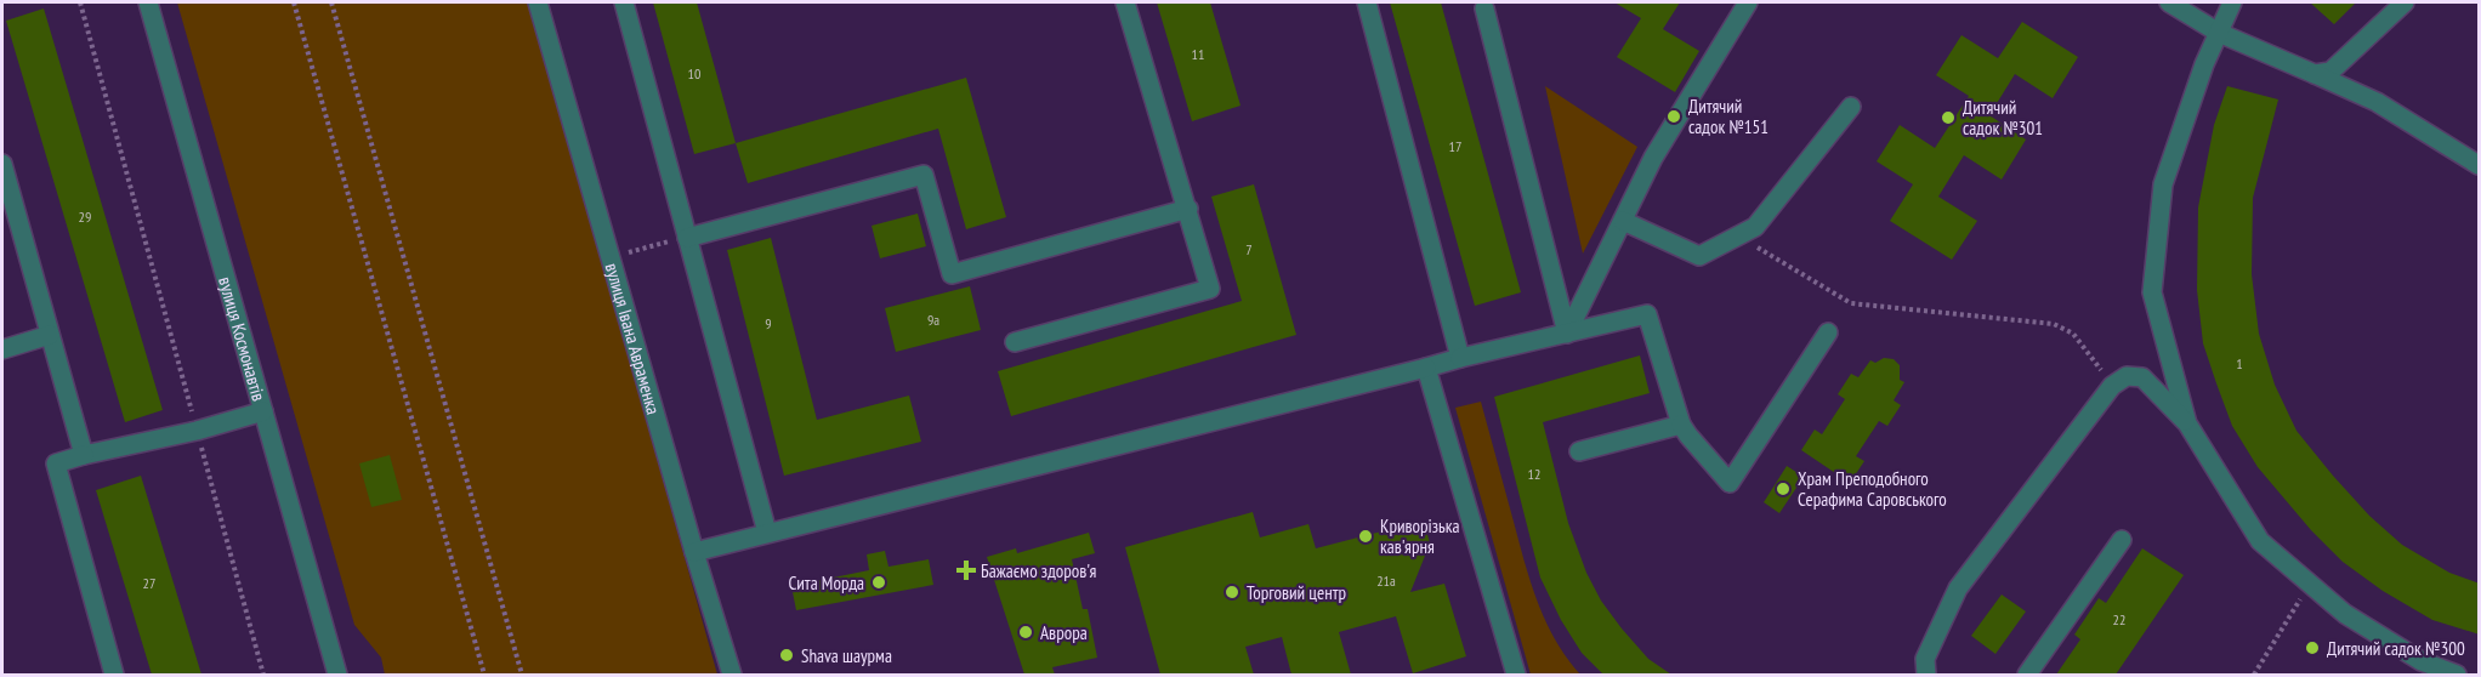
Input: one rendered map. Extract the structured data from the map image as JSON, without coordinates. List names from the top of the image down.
{
  "streets": {
    "street": ["вулиця Космонавтів", "вулиця Івана Авраменка"]
  },
  "places": {
    "other": [
      "Дитячий садок №151",
      "Дитячий садок №301",
      "Храм Преподобного Серафима Саровського",
      "Криворізька кав'ярня",
      "Сита Морда",
      "Торговий центр",
      "Аврора",
      "Дитячий садок №300",
      "Shava шаурма"
    ],
    "health": ["Бажаємо здоров'я"]
  },
  "house_numbers": [
    "11",
    "10",
    "17",
    "29",
    "7",
    "9а",
    "9",
    "1",
    "12",
    "21а",
    "27",
    "22"
  ]
}
